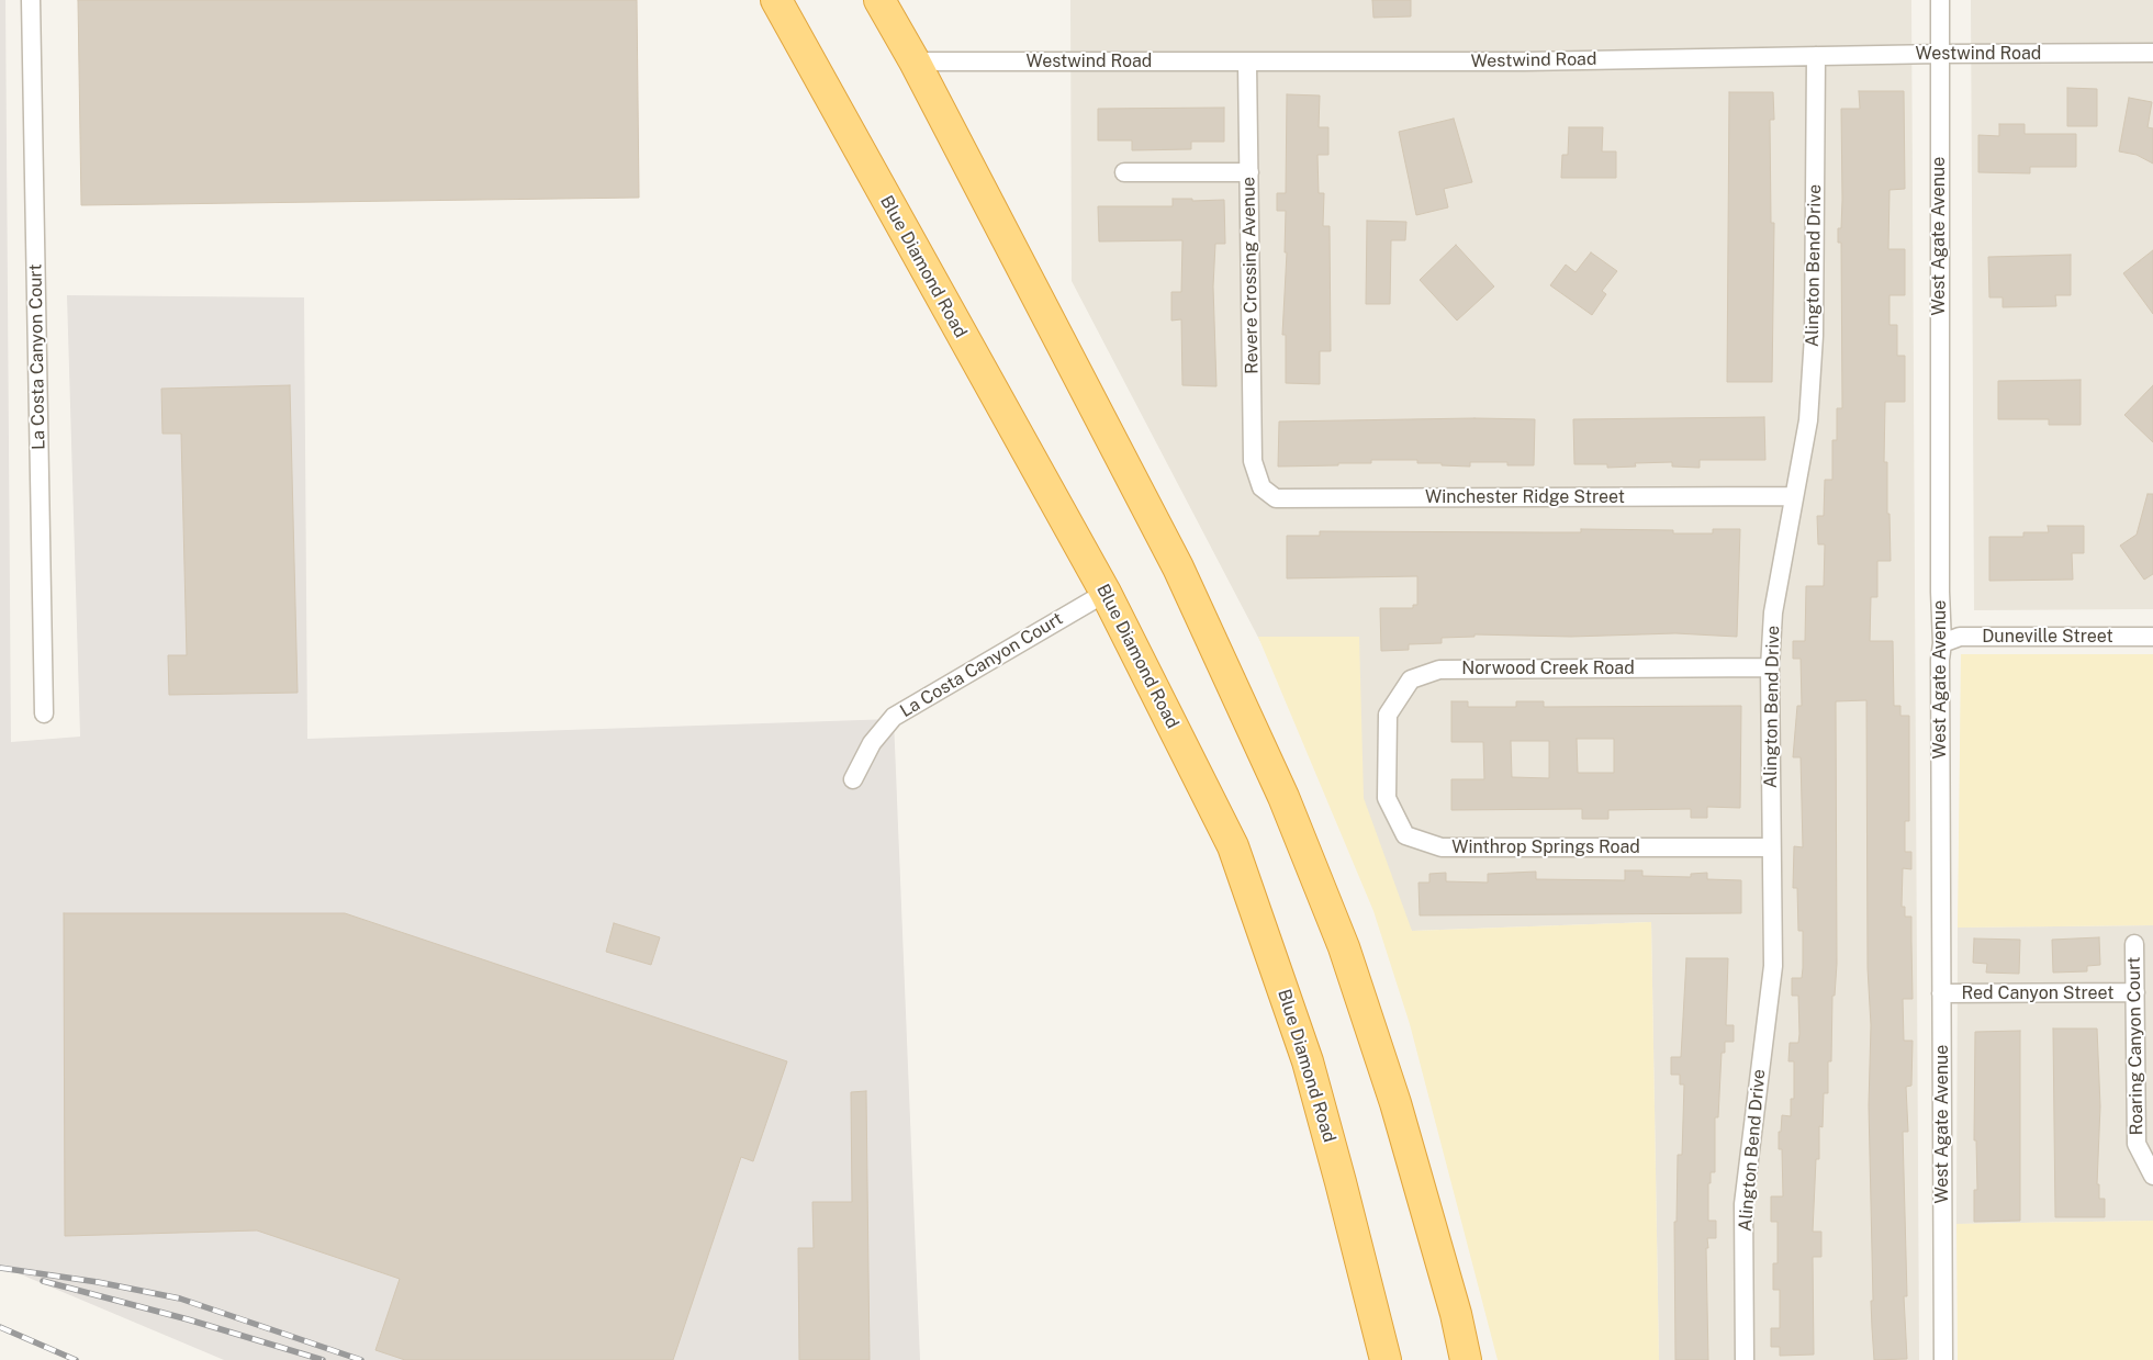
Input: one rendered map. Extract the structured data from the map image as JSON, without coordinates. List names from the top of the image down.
{
  "streets": {
    "highway": ["Blue Diamond Road"],
    "street": [
      "Westwind Road",
      "West Agate Avenue",
      "Alington Bend Drive",
      "Revere Crossing Avenue",
      "La Costa Canyon Court",
      "Winchester Ridge Street",
      "Duneville Street",
      "Norwood Creek Road",
      "Winthrop Springs Road",
      "Red Canyon Street",
      "Roaring Canyon Court"
    ]
  },
  "crossings": [
    ["Westwind Road", "West Agate Avenue"],
    ["Westwind Road", "Alington Bend Drive"],
    ["Westwind Road", "Revere Crossing Avenue"],
    ["West Agate Avenue", "Duneville Street"],
    ["West Agate Avenue", "Red Canyon Street"],
    ["Alington Bend Drive", "Winchester Ridge Street"],
    ["Alington Bend Drive", "Norwood Creek Road"],
    ["Alington Bend Drive", "Winthrop Springs Road"],
    ["Blue Diamond Road", "La Costa Canyon Court"],
    ["Revere Crossing Avenue", "Winchester Ridge Street"],
    ["Norwood Creek Road", "Winthrop Springs Road"],
    ["Red Canyon Street", "Roaring Canyon Court"]
  ]
}
